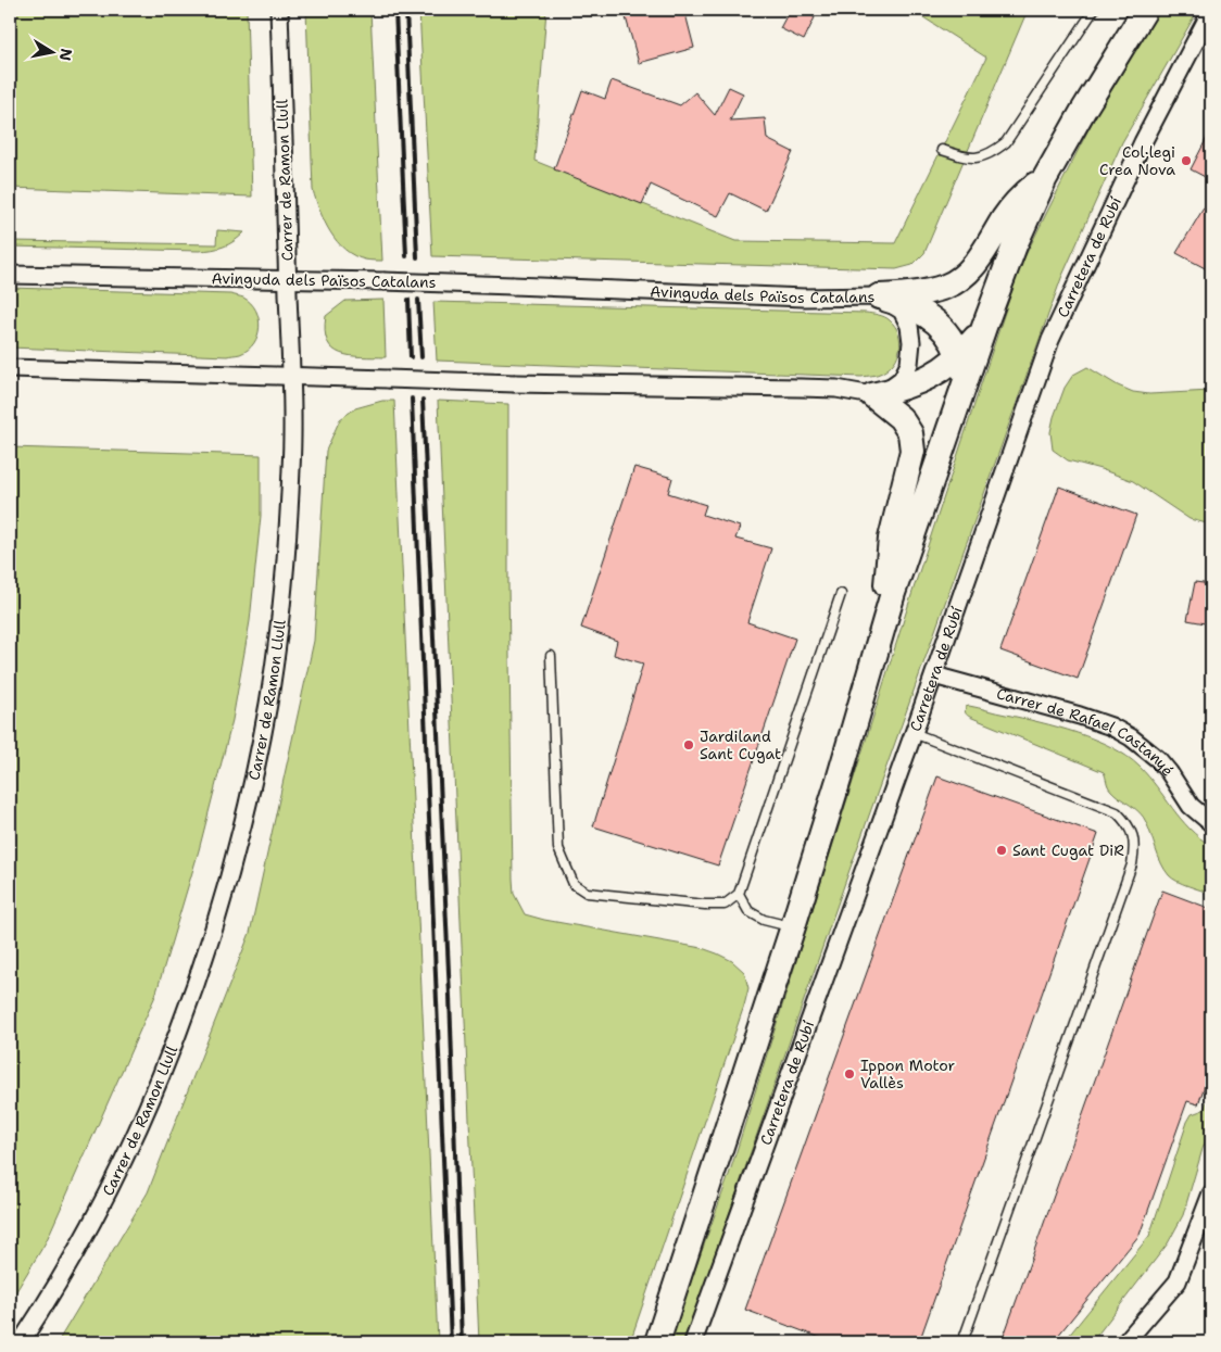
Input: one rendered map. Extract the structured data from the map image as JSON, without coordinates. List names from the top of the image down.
{
  "streets": {
    "street": [
      "Carrer de Ramon Llull",
      "Carretera de Rubí",
      "Avinguda dels Països Catalans",
      "Carrer de Rafael Castanyé"
    ]
  },
  "crossings": [
    ["Carrer de Ramon Llull", "Avinguda dels Països Catalans"],
    ["Carretera de Rubí", "Carrer de Rafael Castanyé"]
  ],
  "places": [
    "Col·legi Crea Nova",
    "Jardiland Sant Cugat",
    "Sant Cugat DiR",
    "Ippon Motor Vallès"
  ],
  "north": "right"
}
